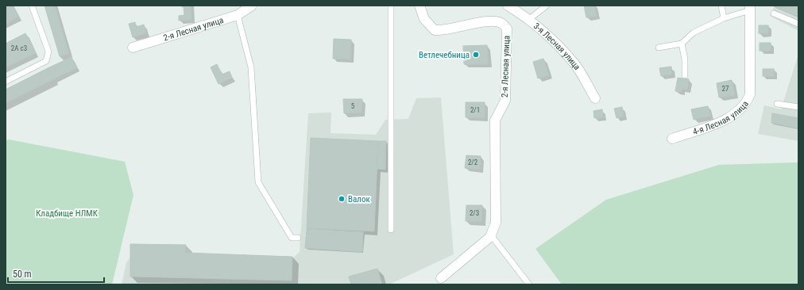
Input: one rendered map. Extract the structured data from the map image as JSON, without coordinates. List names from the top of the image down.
{
  "streets": {
    "street": ["2-я Лесная улица", "3-я Лесная улица", "4-я Лесная улица"]
  },
  "parks": ["Кладбище НЛМК"],
  "places": ["Ветлечебница", "Валок"],
  "house_numbers": [
    "2А с3",
    "27",
    "5",
    "2/1",
    "2/2",
    "2/3"
  ],
  "scale_bar": "50 m"
}
